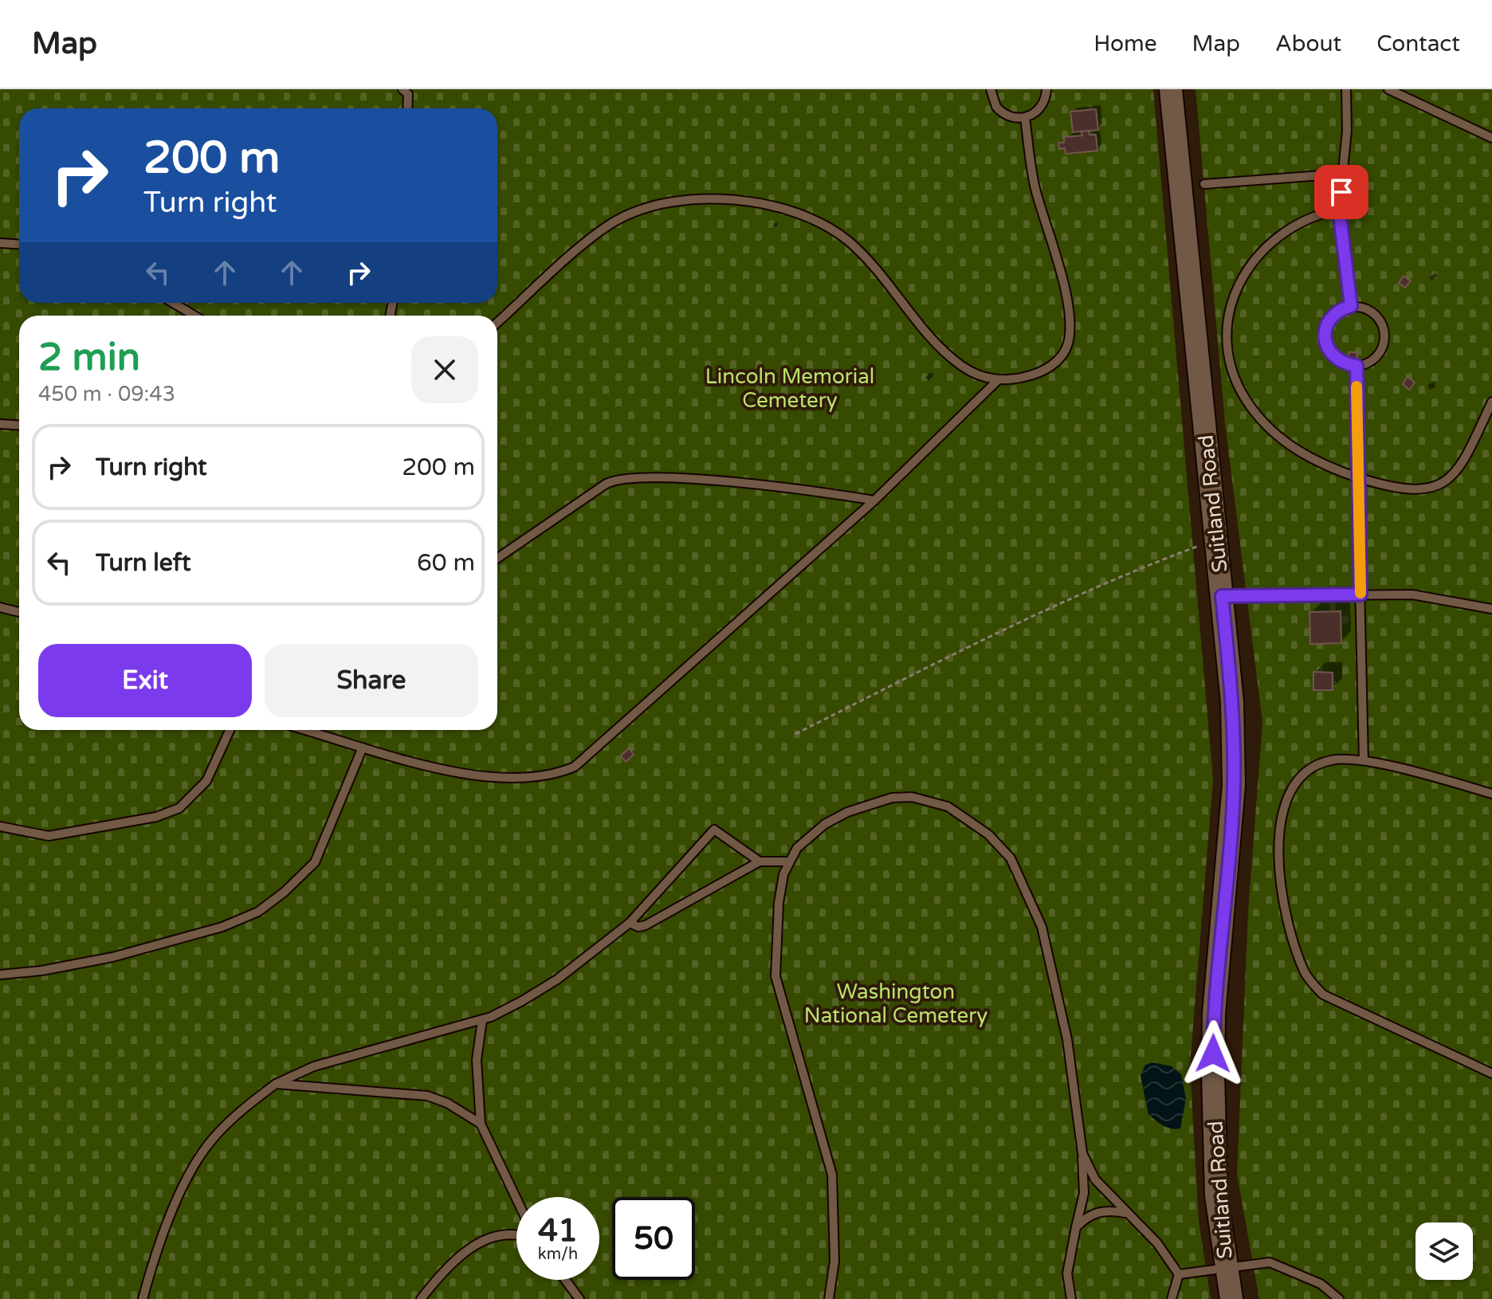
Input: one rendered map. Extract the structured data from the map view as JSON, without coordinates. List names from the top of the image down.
{
  "streets": {
    "main road": ["Suitland Road"]
  },
  "parks": ["Lincoln Memorial Cemetery", "Washington National Cemetery"],
  "page": {
    "header": "Map",
    "nav": [
      "Home",
      "Map",
      "About",
      "Contact"
    ],
    "turn": ["200 m", "Turn right"],
    "heading": ["2 min", "450 m · 09:43"],
    "list": [
      {
        "name": "Turn right",
        "value": "200 m"
      },
      {
        "name": "Turn left",
        "value": "60 m"
      }
    ],
    "buttons": ["Exit", "Share"],
    "speed": "41 km/h",
    "limit": "50"
  }
}
